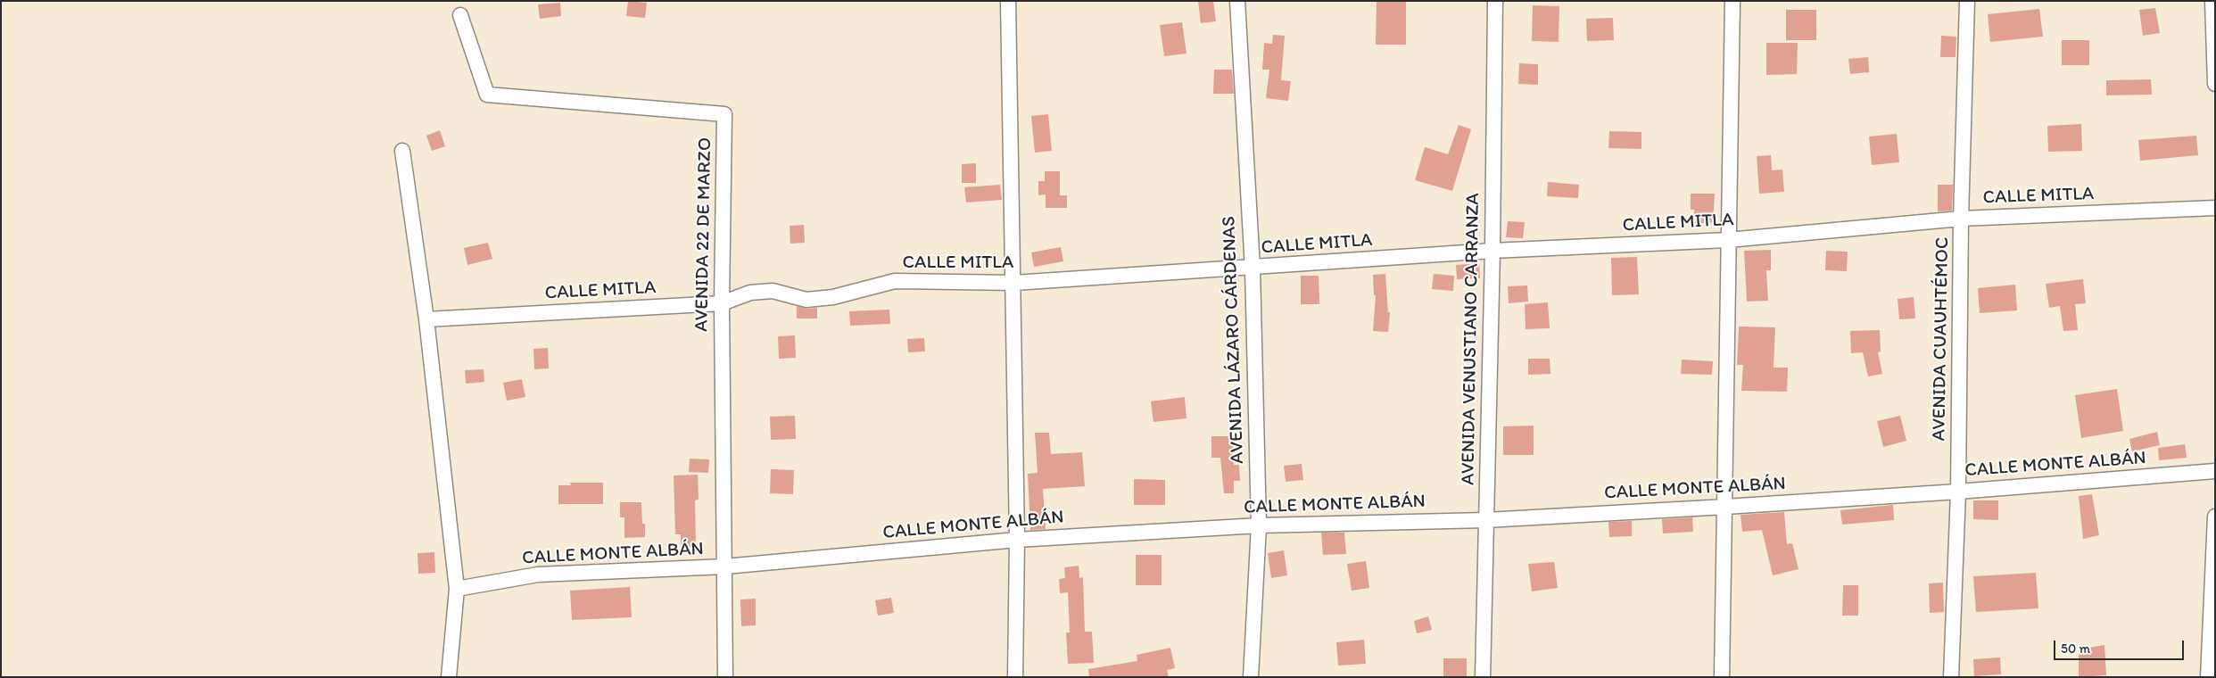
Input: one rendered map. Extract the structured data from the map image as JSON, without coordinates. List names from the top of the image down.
{
  "streets": {
    "street": [
      "CALLE MITLA",
      "AVENIDA 22 DE MARZO",
      "AVENIDA VENUSTIANO CARRANZA",
      "AVENIDA CUAUHTÉMOC",
      "AVENIDA LÁZARO CÁRDENAS",
      "CALLE MONTE ALBÁN"
    ]
  },
  "crossings": [
    ["CALLE MITLA", "AVENIDA 22 DE MARZO"],
    ["CALLE MITLA", "AVENIDA VENUSTIANO CARRANZA"],
    ["CALLE MITLA", "AVENIDA CUAUHTÉMOC"],
    ["CALLE MITLA", "AVENIDA LÁZARO CÁRDENAS"],
    ["AVENIDA 22 DE MARZO", "CALLE MONTE ALBÁN"],
    ["AVENIDA VENUSTIANO CARRANZA", "CALLE MONTE ALBÁN"],
    ["AVENIDA CUAUHTÉMOC", "CALLE MONTE ALBÁN"],
    ["AVENIDA LÁZARO CÁRDENAS", "CALLE MONTE ALBÁN"]
  ],
  "scale_bar": "50 m"
}
